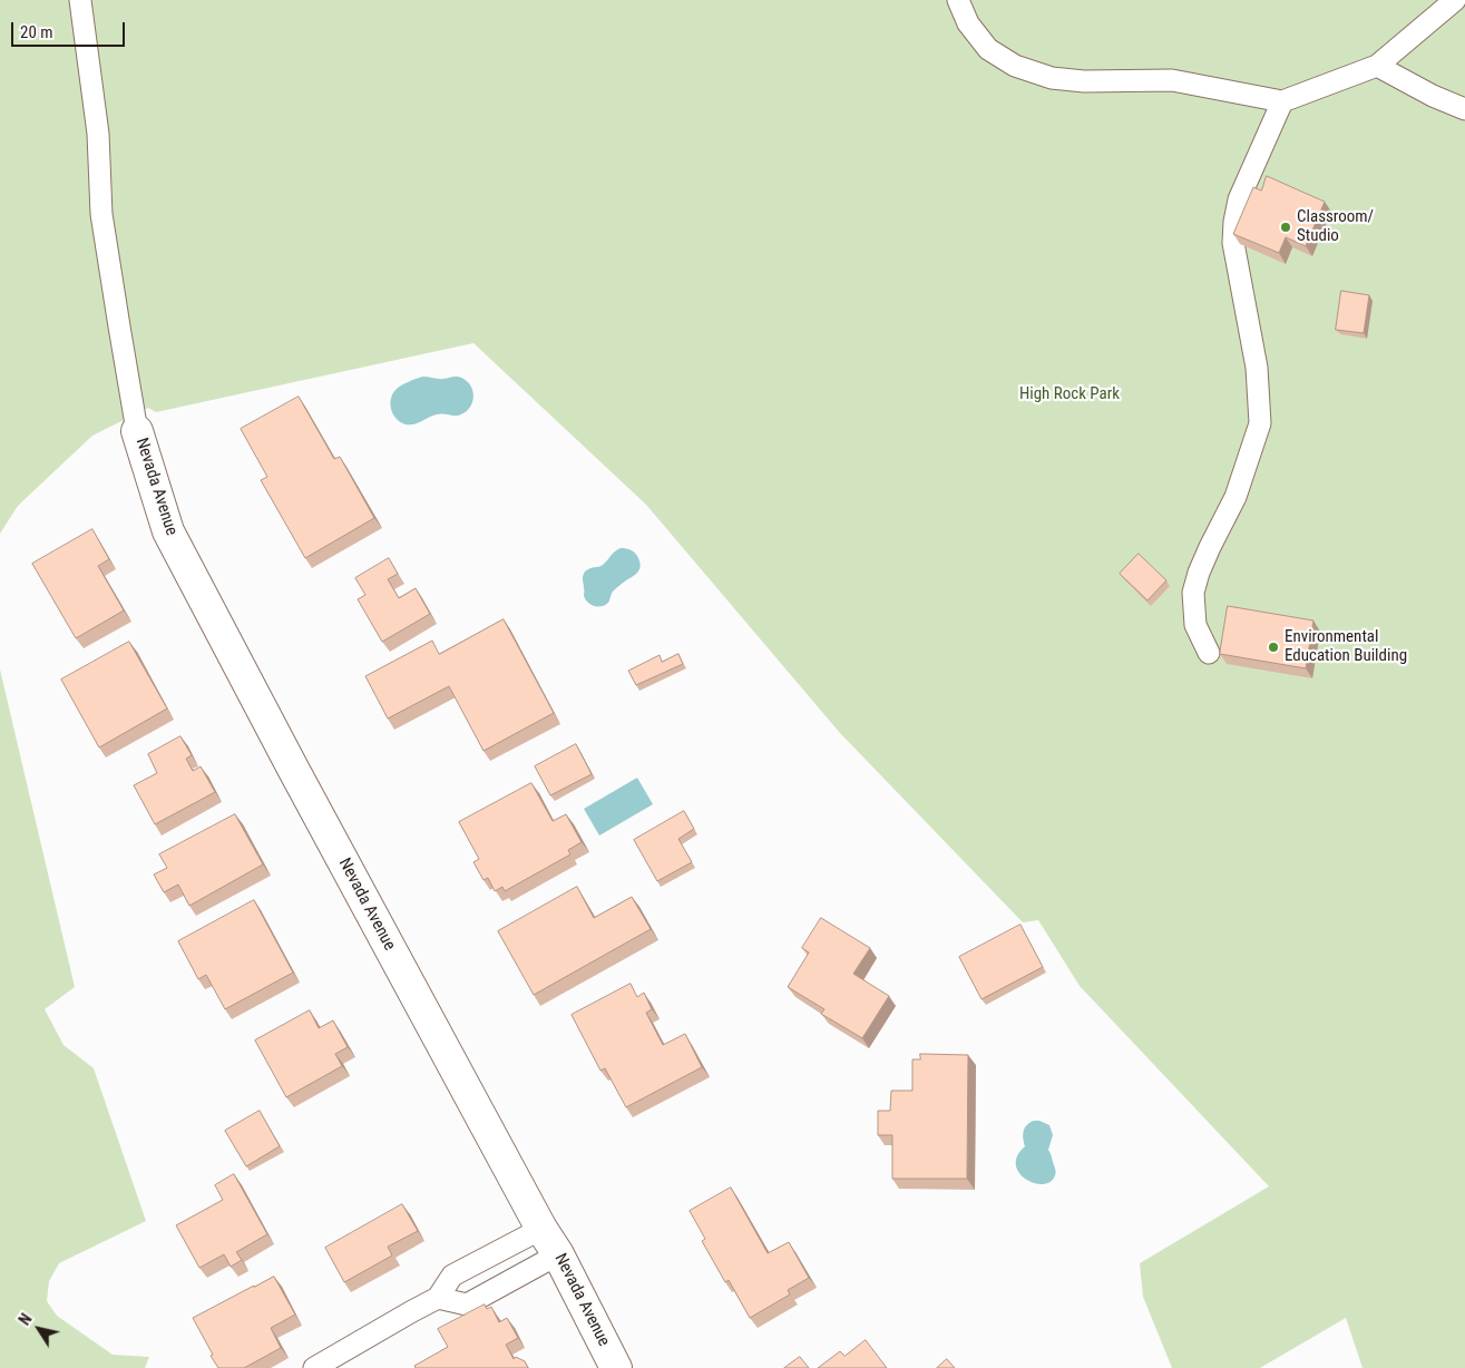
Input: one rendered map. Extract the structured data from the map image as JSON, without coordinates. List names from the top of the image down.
{
  "streets": {
    "street": ["Nevada Avenue"]
  },
  "parks": ["High Rock Park"],
  "places": ["Classroom/ Studio", "Environmental Education Building"],
  "scale_bar": "20 m",
  "north": "top left"
}
